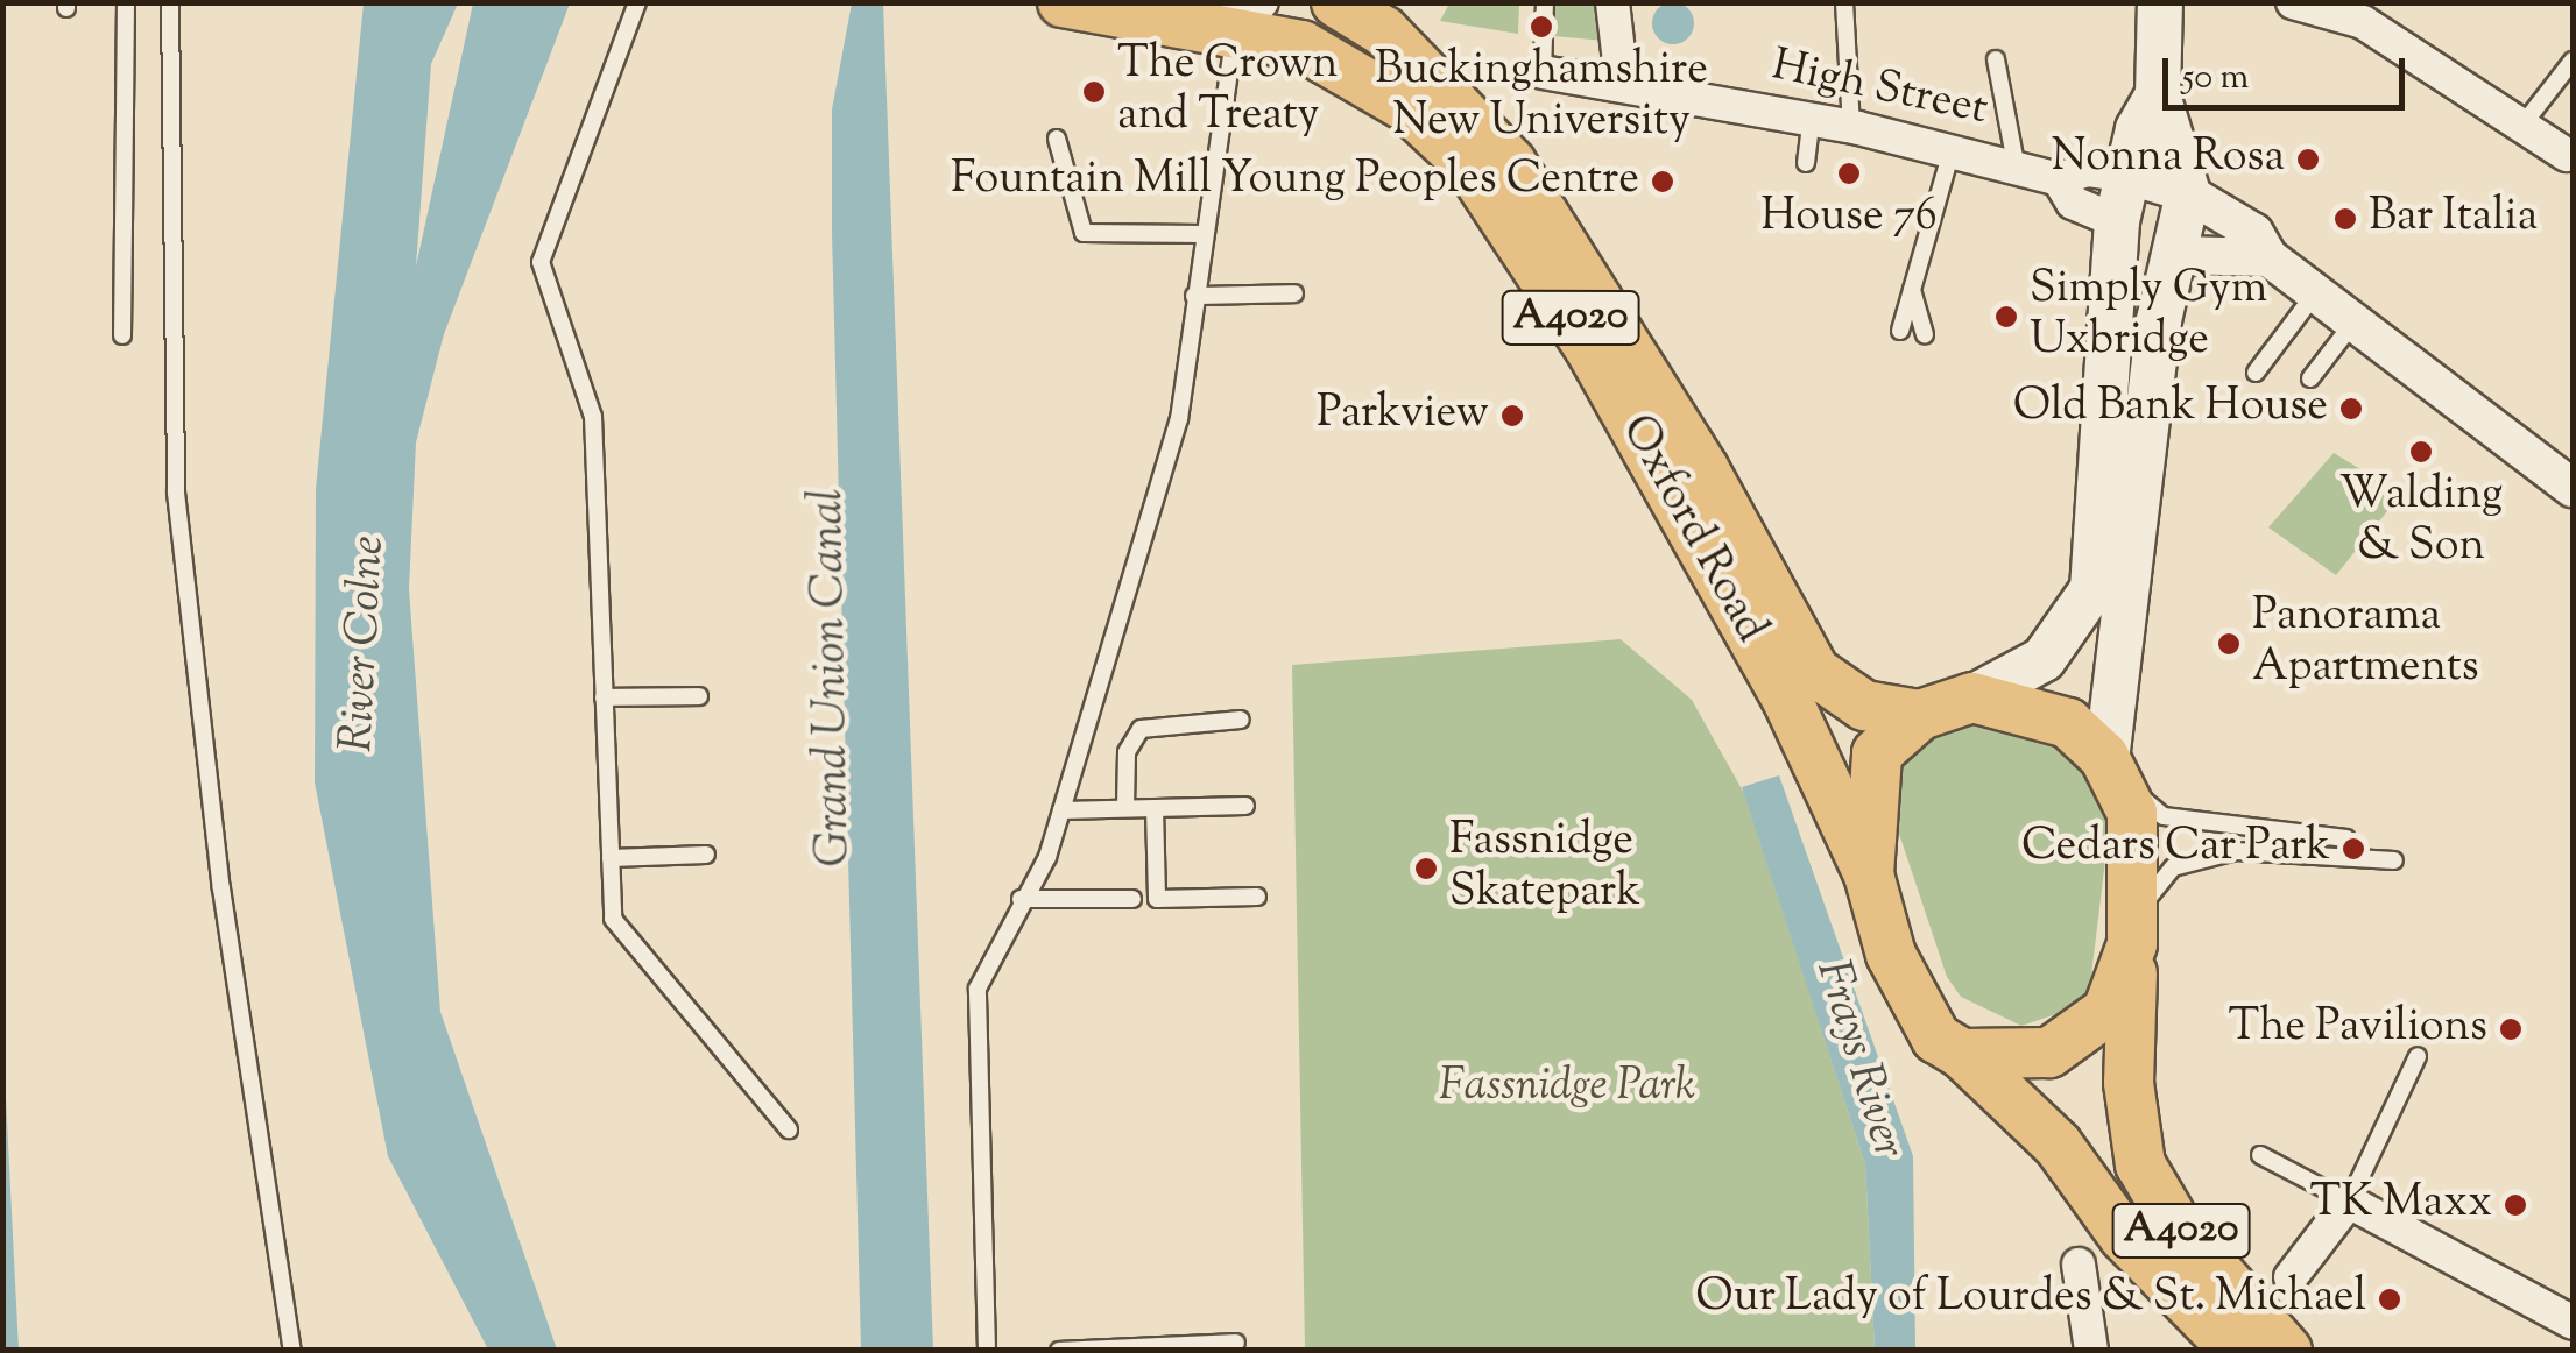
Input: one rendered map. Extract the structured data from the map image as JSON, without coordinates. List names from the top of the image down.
{
  "streets": {
    "main road": ["A4020", "Oxford Road"],
    "street": ["High Street"]
  },
  "crossings": [
    ["A4020", "Oxford Road"]
  ],
  "water": ["River Colne", "Grand Union Canal", "Frays River"],
  "parks": ["Fassnidge Park"],
  "places": [
    "Buckinghamshire New University",
    "The Crown and Treaty",
    "Nonna Rosa",
    "House 76",
    "Fountain Mill Young Peoples Centre",
    "Bar Italia",
    "Simply Gym Uxbridge",
    "Old Bank House",
    "Parkview",
    "Walding & Son",
    "Panorama Apartments",
    "Cedars Car Park",
    "Fassnidge Skatepark",
    "The Pavilions",
    "TK Maxx",
    "Our Lady of Lourdes & St. Michael"
  ],
  "scale_bar": "50 m"
}
